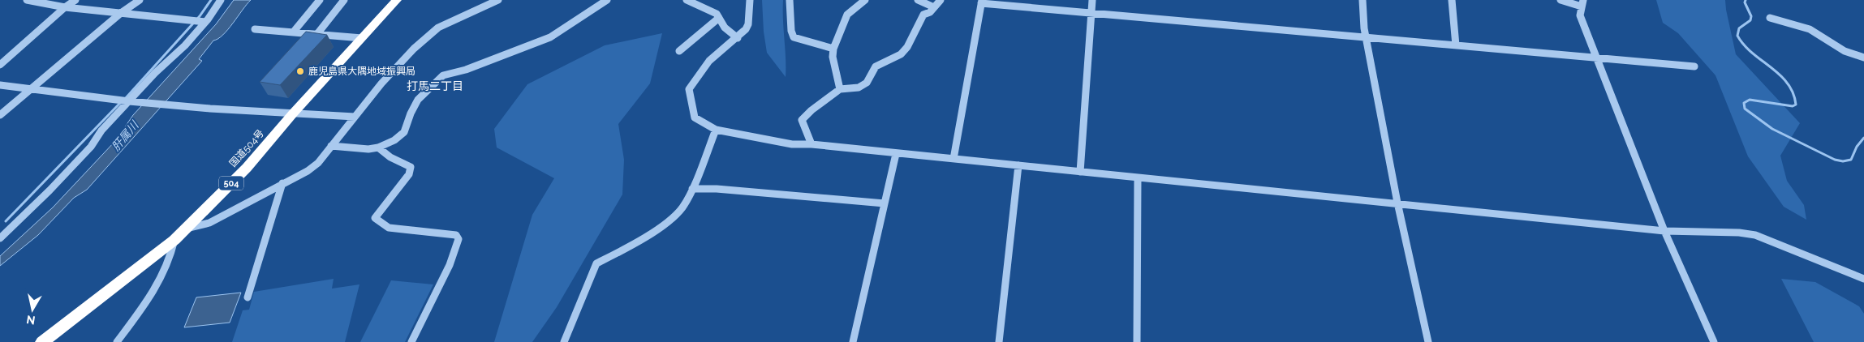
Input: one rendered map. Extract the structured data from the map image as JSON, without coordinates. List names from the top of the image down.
{
  "streets": {
    "highway": ["国道504号", "504"]
  },
  "districts": ["打馬二丁目"],
  "water": ["肝属川"],
  "places": ["鹿児島県大隅地域振興局"],
  "north": "bottom"
}
